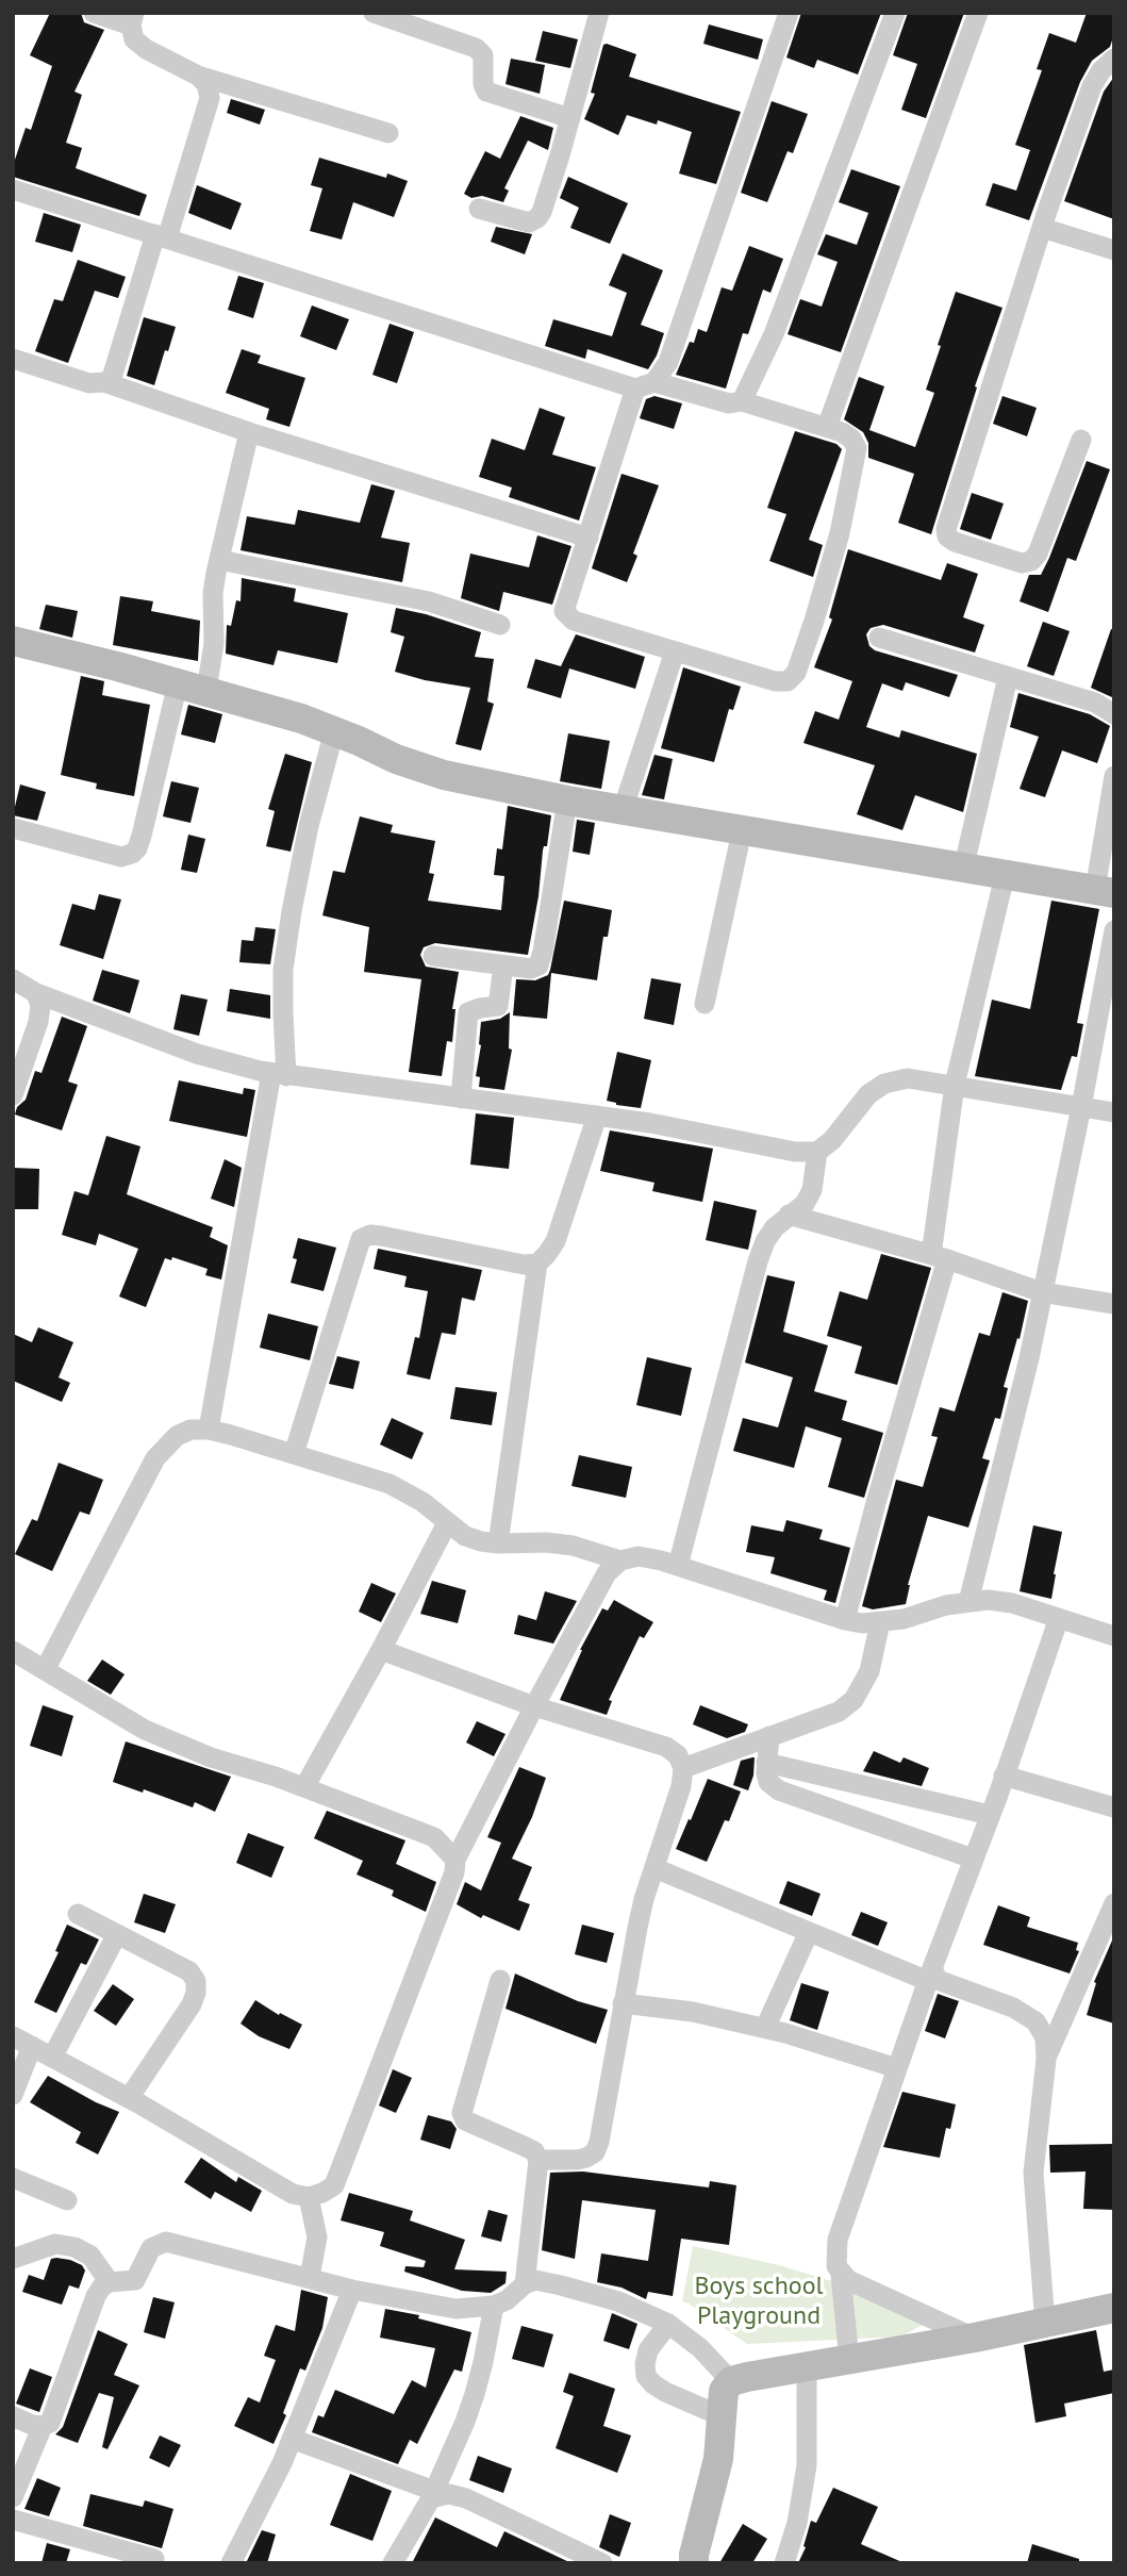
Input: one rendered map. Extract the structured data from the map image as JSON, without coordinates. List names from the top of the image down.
{
  "parks": ["Boys school Playground"]
}
